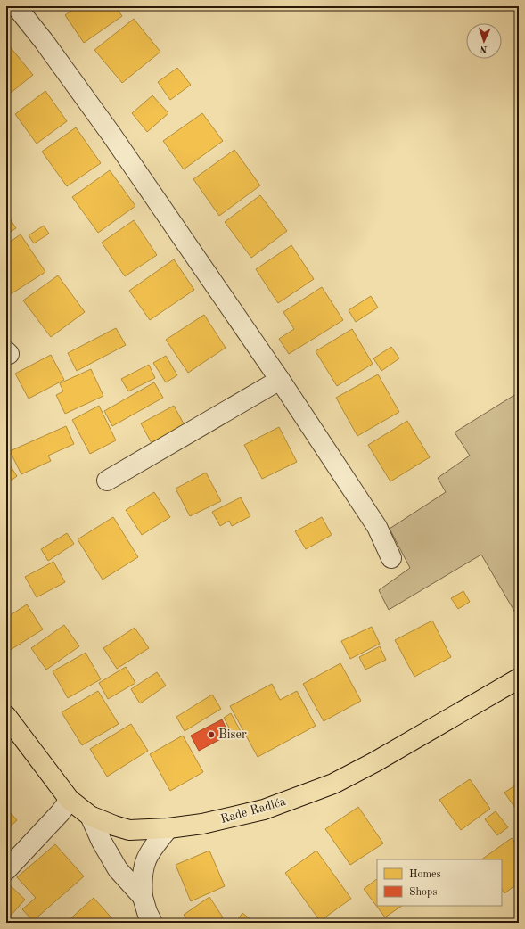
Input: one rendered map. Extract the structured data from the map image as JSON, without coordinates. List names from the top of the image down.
{
  "streets": {
    "main road": ["Rade Radića"]
  },
  "places": ["Biser"],
  "legend": ["Homes", "Shops"],
  "north": "bottom"
}
